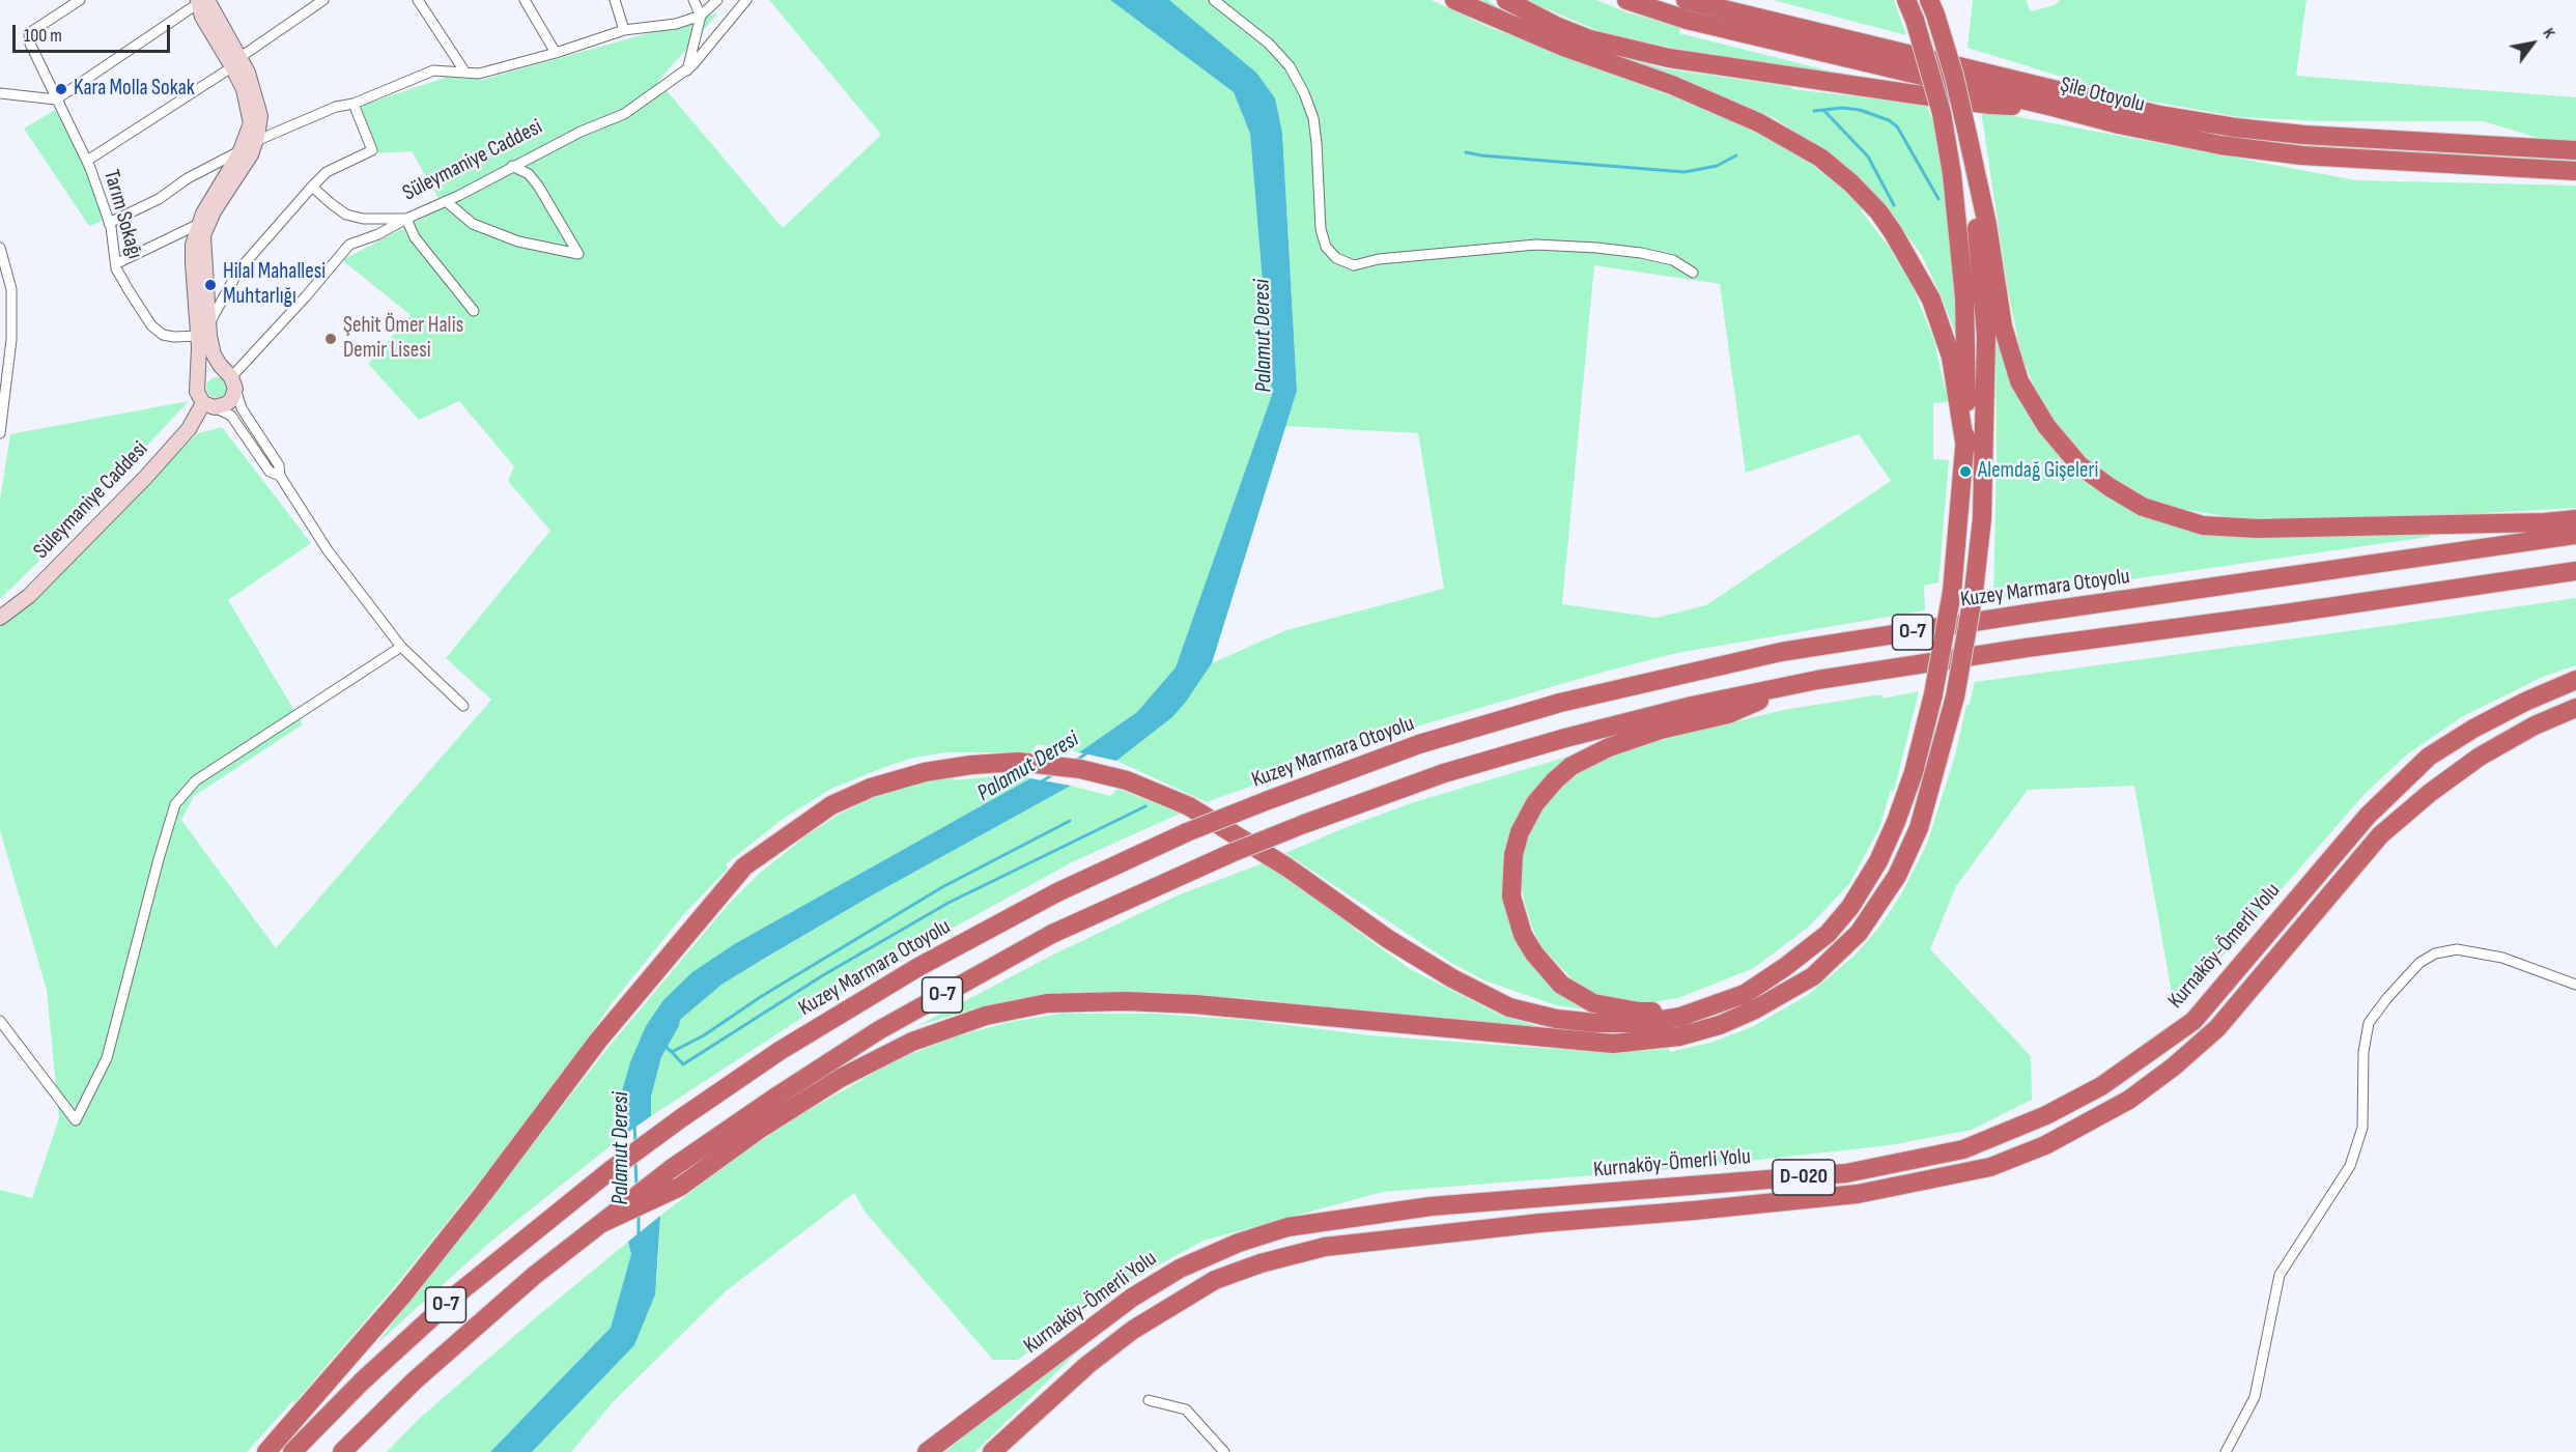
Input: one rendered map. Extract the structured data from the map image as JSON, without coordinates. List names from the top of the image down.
{
  "streets": {
    "highway": [
      "Şile Otoyolu",
      "Kuzey Marmara Otoyolu",
      "O-7",
      "Kurnaköy-Ömerli Yolu",
      "D-020"
    ],
    "street": ["Süleymaniye Caddesi", "Tarım Sokağı"]
  },
  "water": ["Palamut Deresi"],
  "places": [
    "Kara Molla Sokak",
    "Hilal Mahallesi Muhtarlığı",
    "Şehit Ömer Halis Demir Lisesi",
    "Alemdağ Gişeleri"
  ],
  "scale_bar": "100 m",
  "north": "top right"
}
